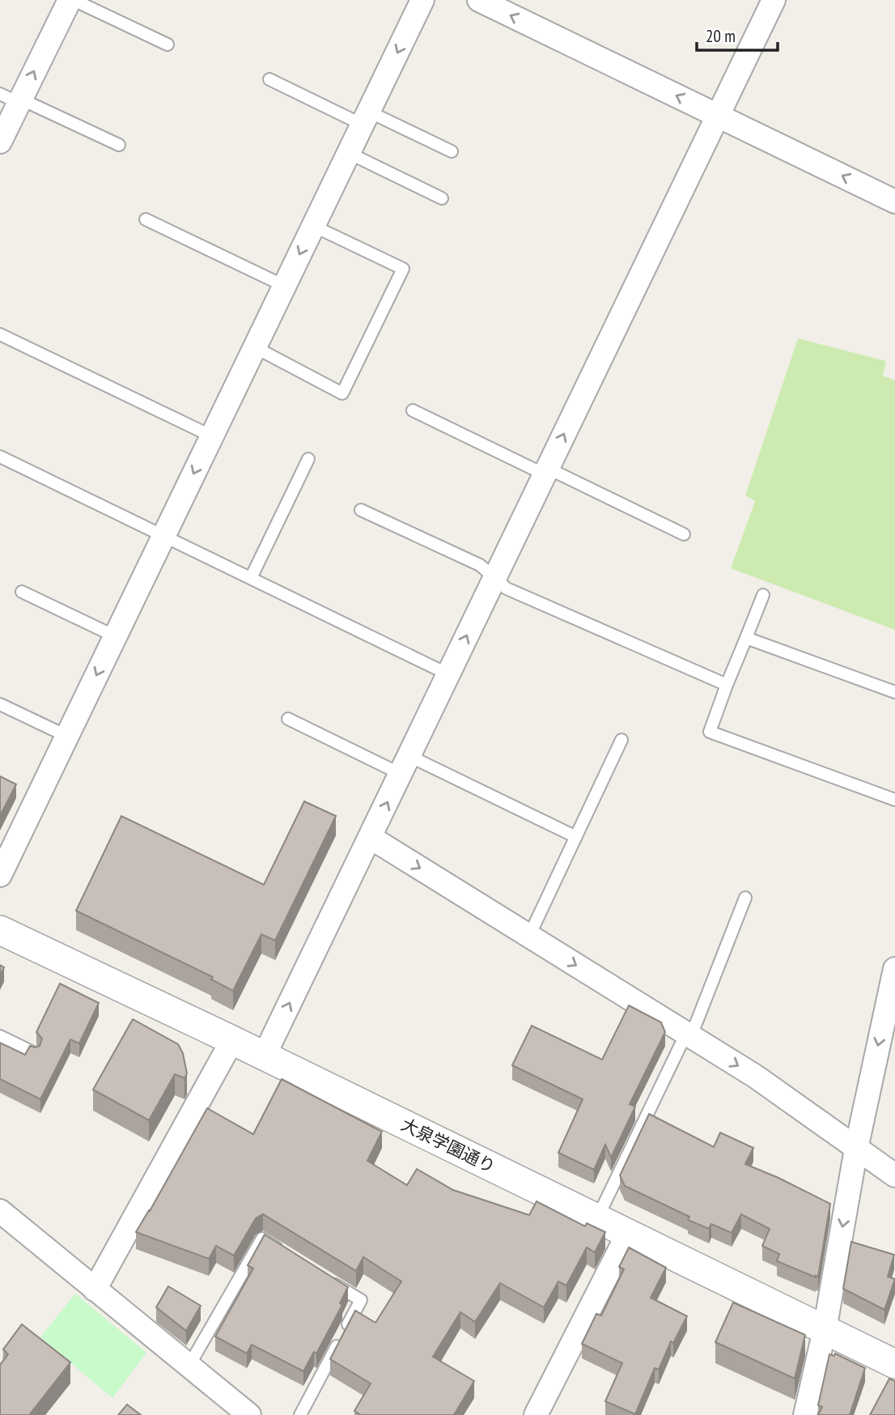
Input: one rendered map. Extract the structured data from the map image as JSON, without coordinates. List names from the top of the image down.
{
  "streets": {
    "street": ["大泉学園通り"]
  },
  "scale_bar": "20 m"
}
